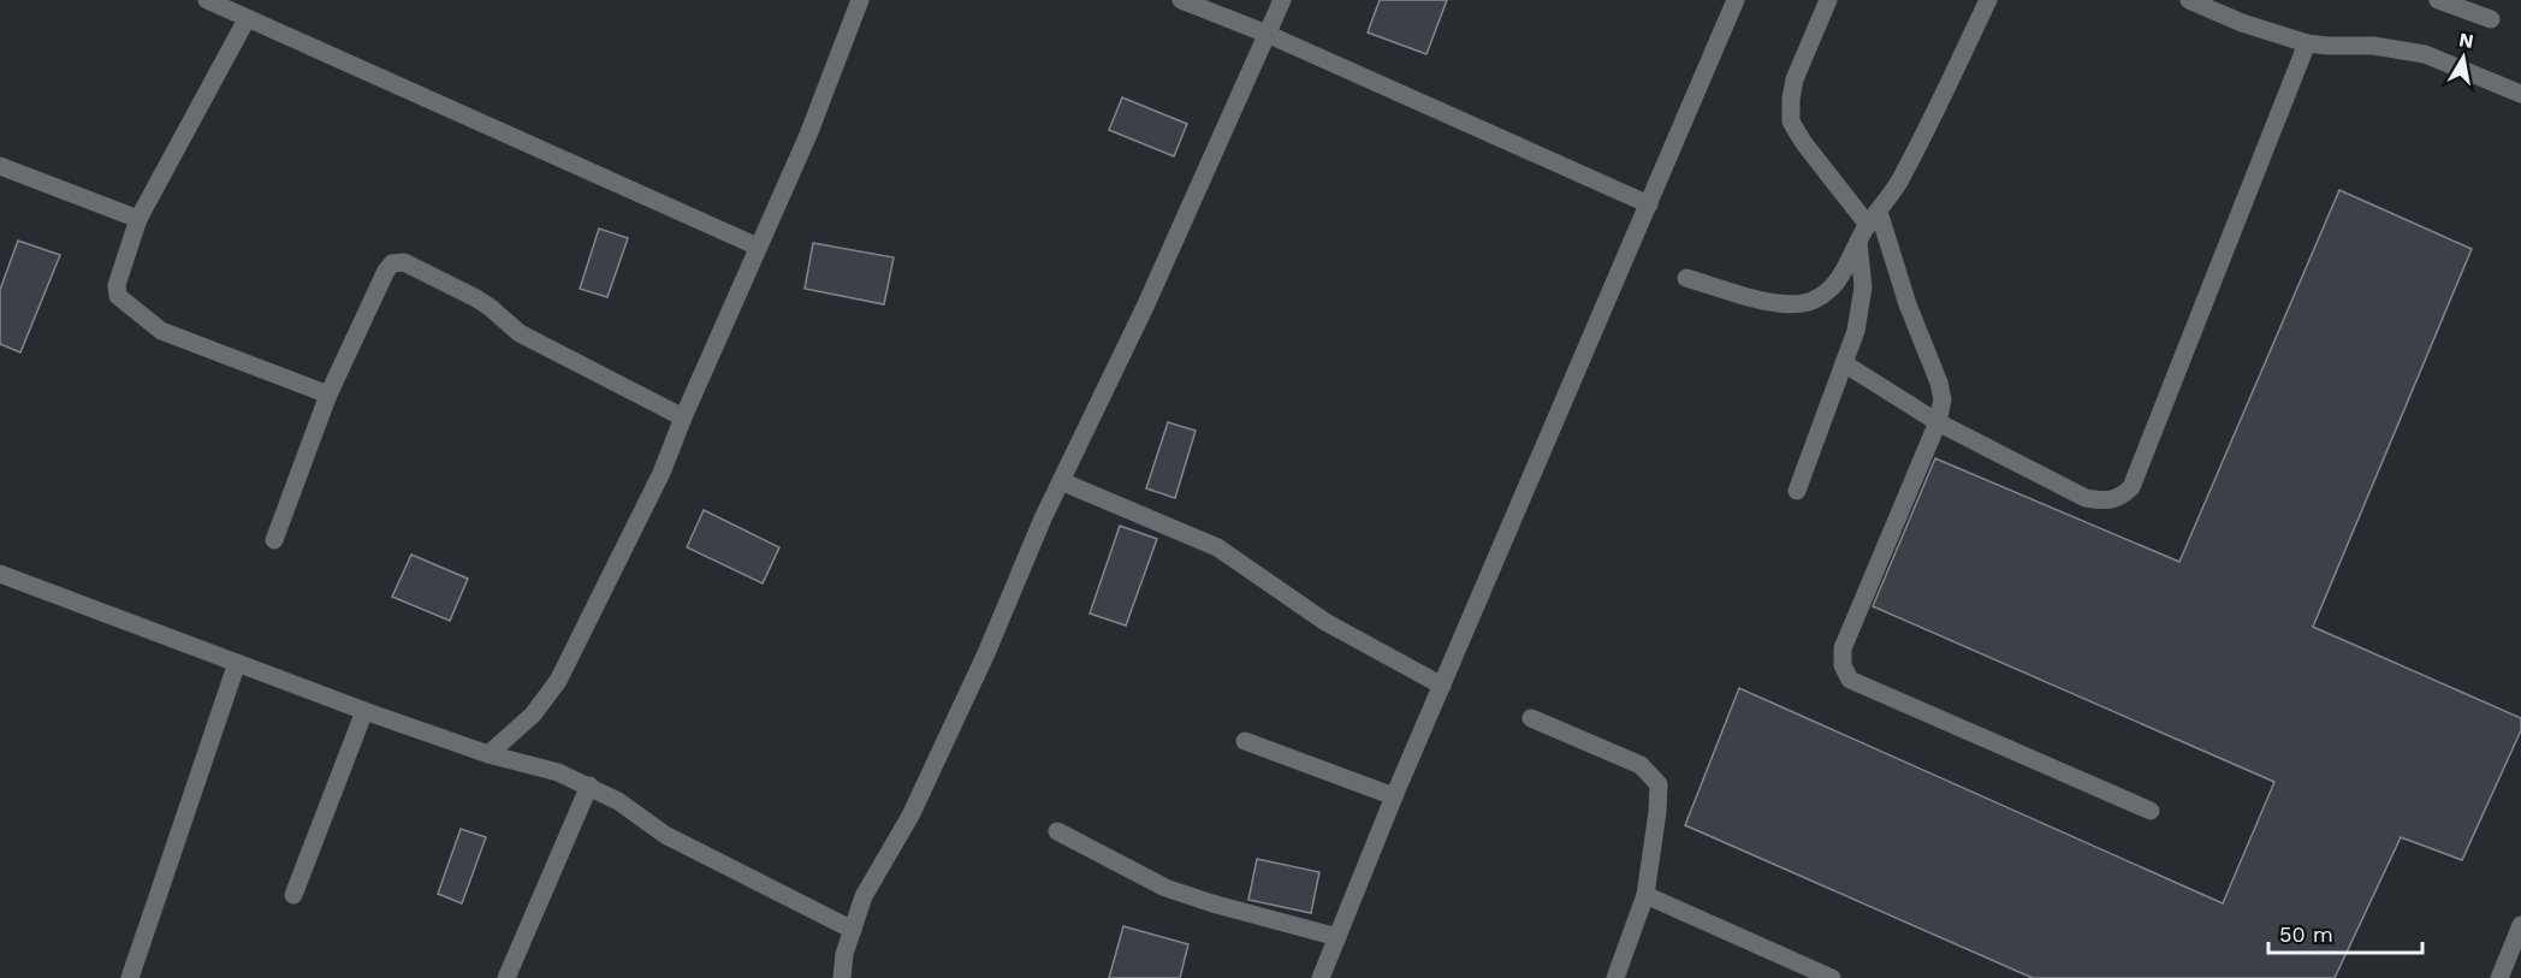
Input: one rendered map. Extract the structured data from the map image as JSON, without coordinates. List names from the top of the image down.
{
  "scale_bar": "50 m",
  "north": "top"
}
